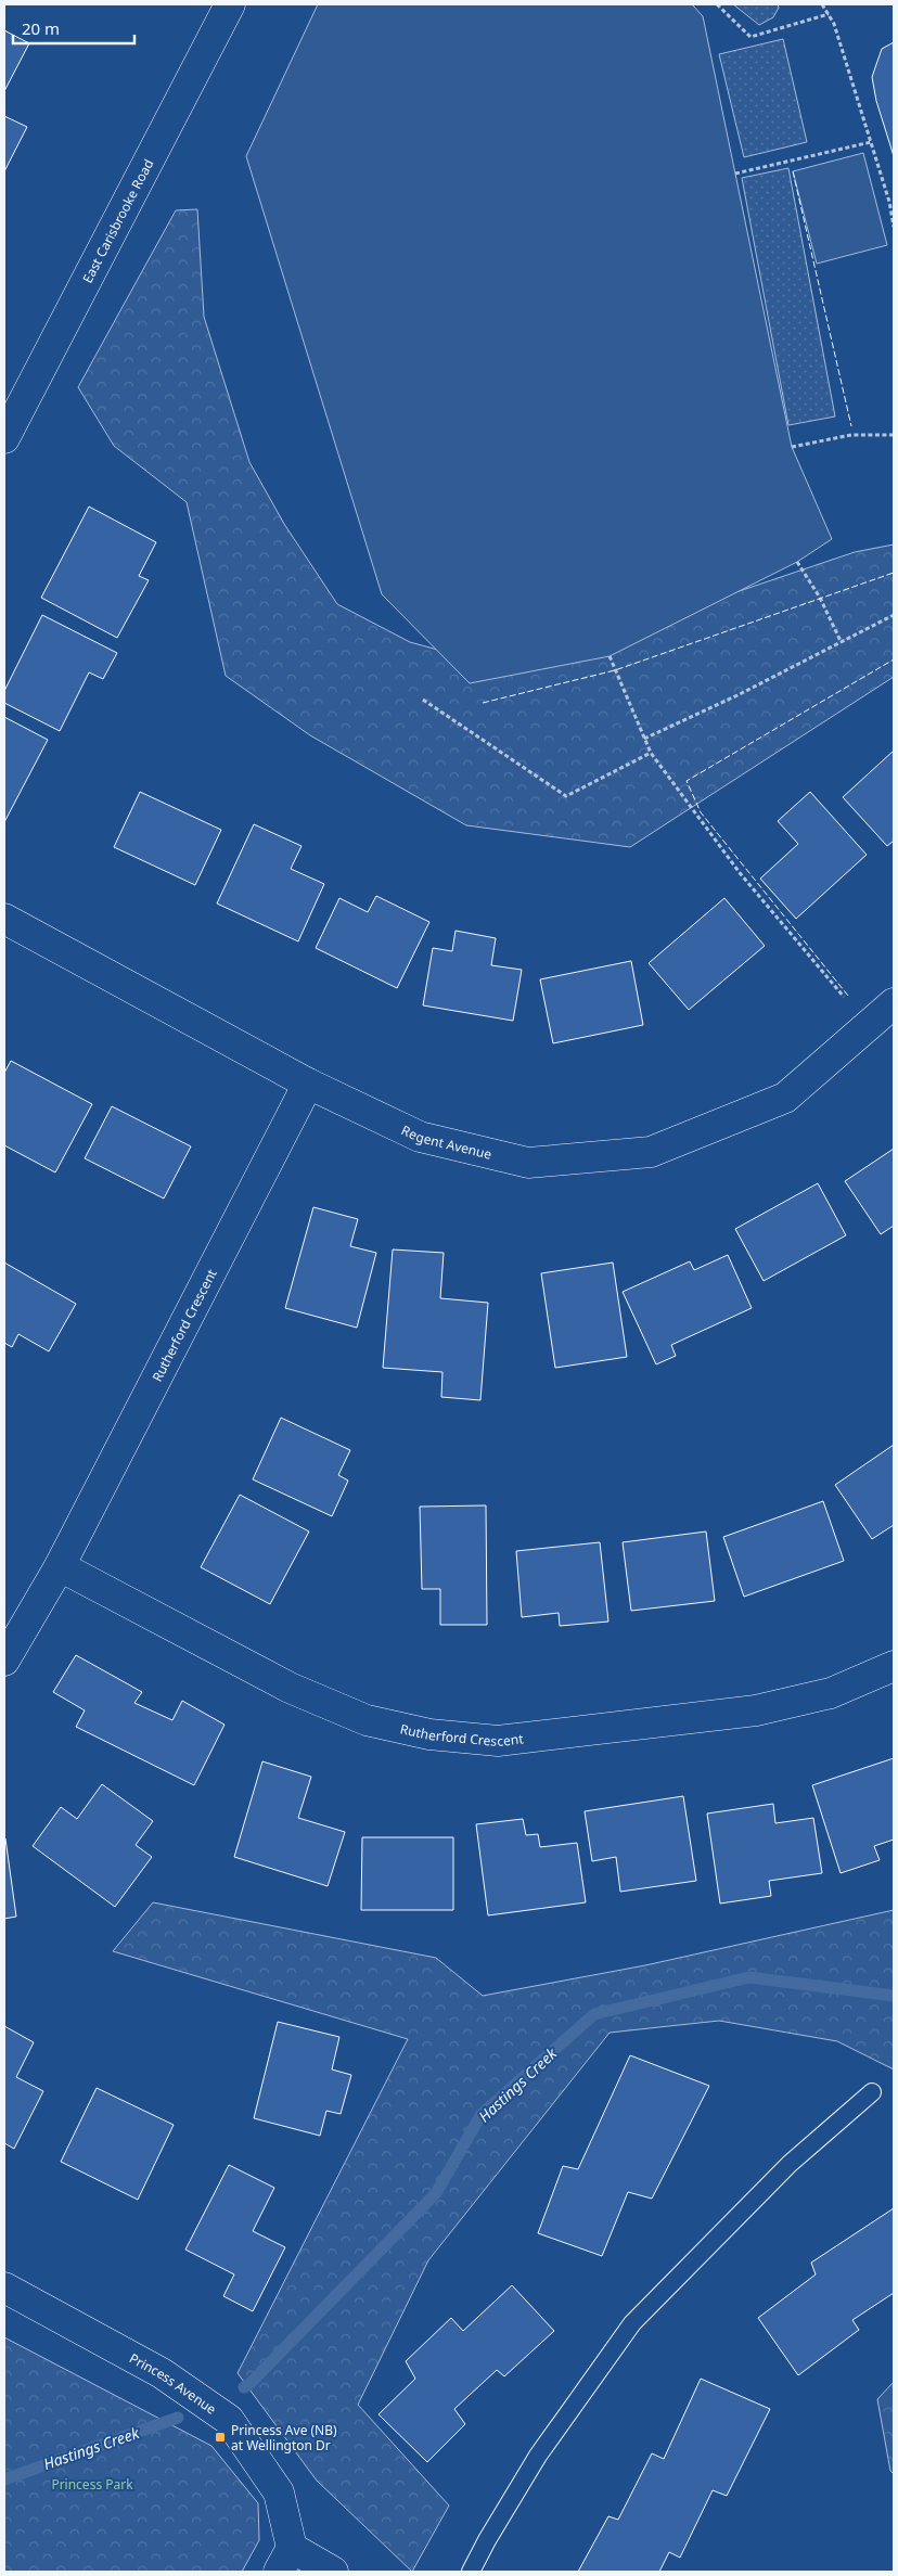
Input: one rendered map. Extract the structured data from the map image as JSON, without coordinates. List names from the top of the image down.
{
  "streets": {
    "street": [
      "East Carisbrooke Road",
      "Regent Avenue",
      "Rutherford Crescent",
      "Princess Avenue"
    ]
  },
  "crossings": [
    ["Regent Avenue", "Rutherford Crescent"]
  ],
  "water": ["Hastings Creek"],
  "parks": ["Princess Park"],
  "places": {
    "transit": ["Princess Ave (NB) at Wellington Dr"]
  },
  "scale_bar": "20 m"
}
